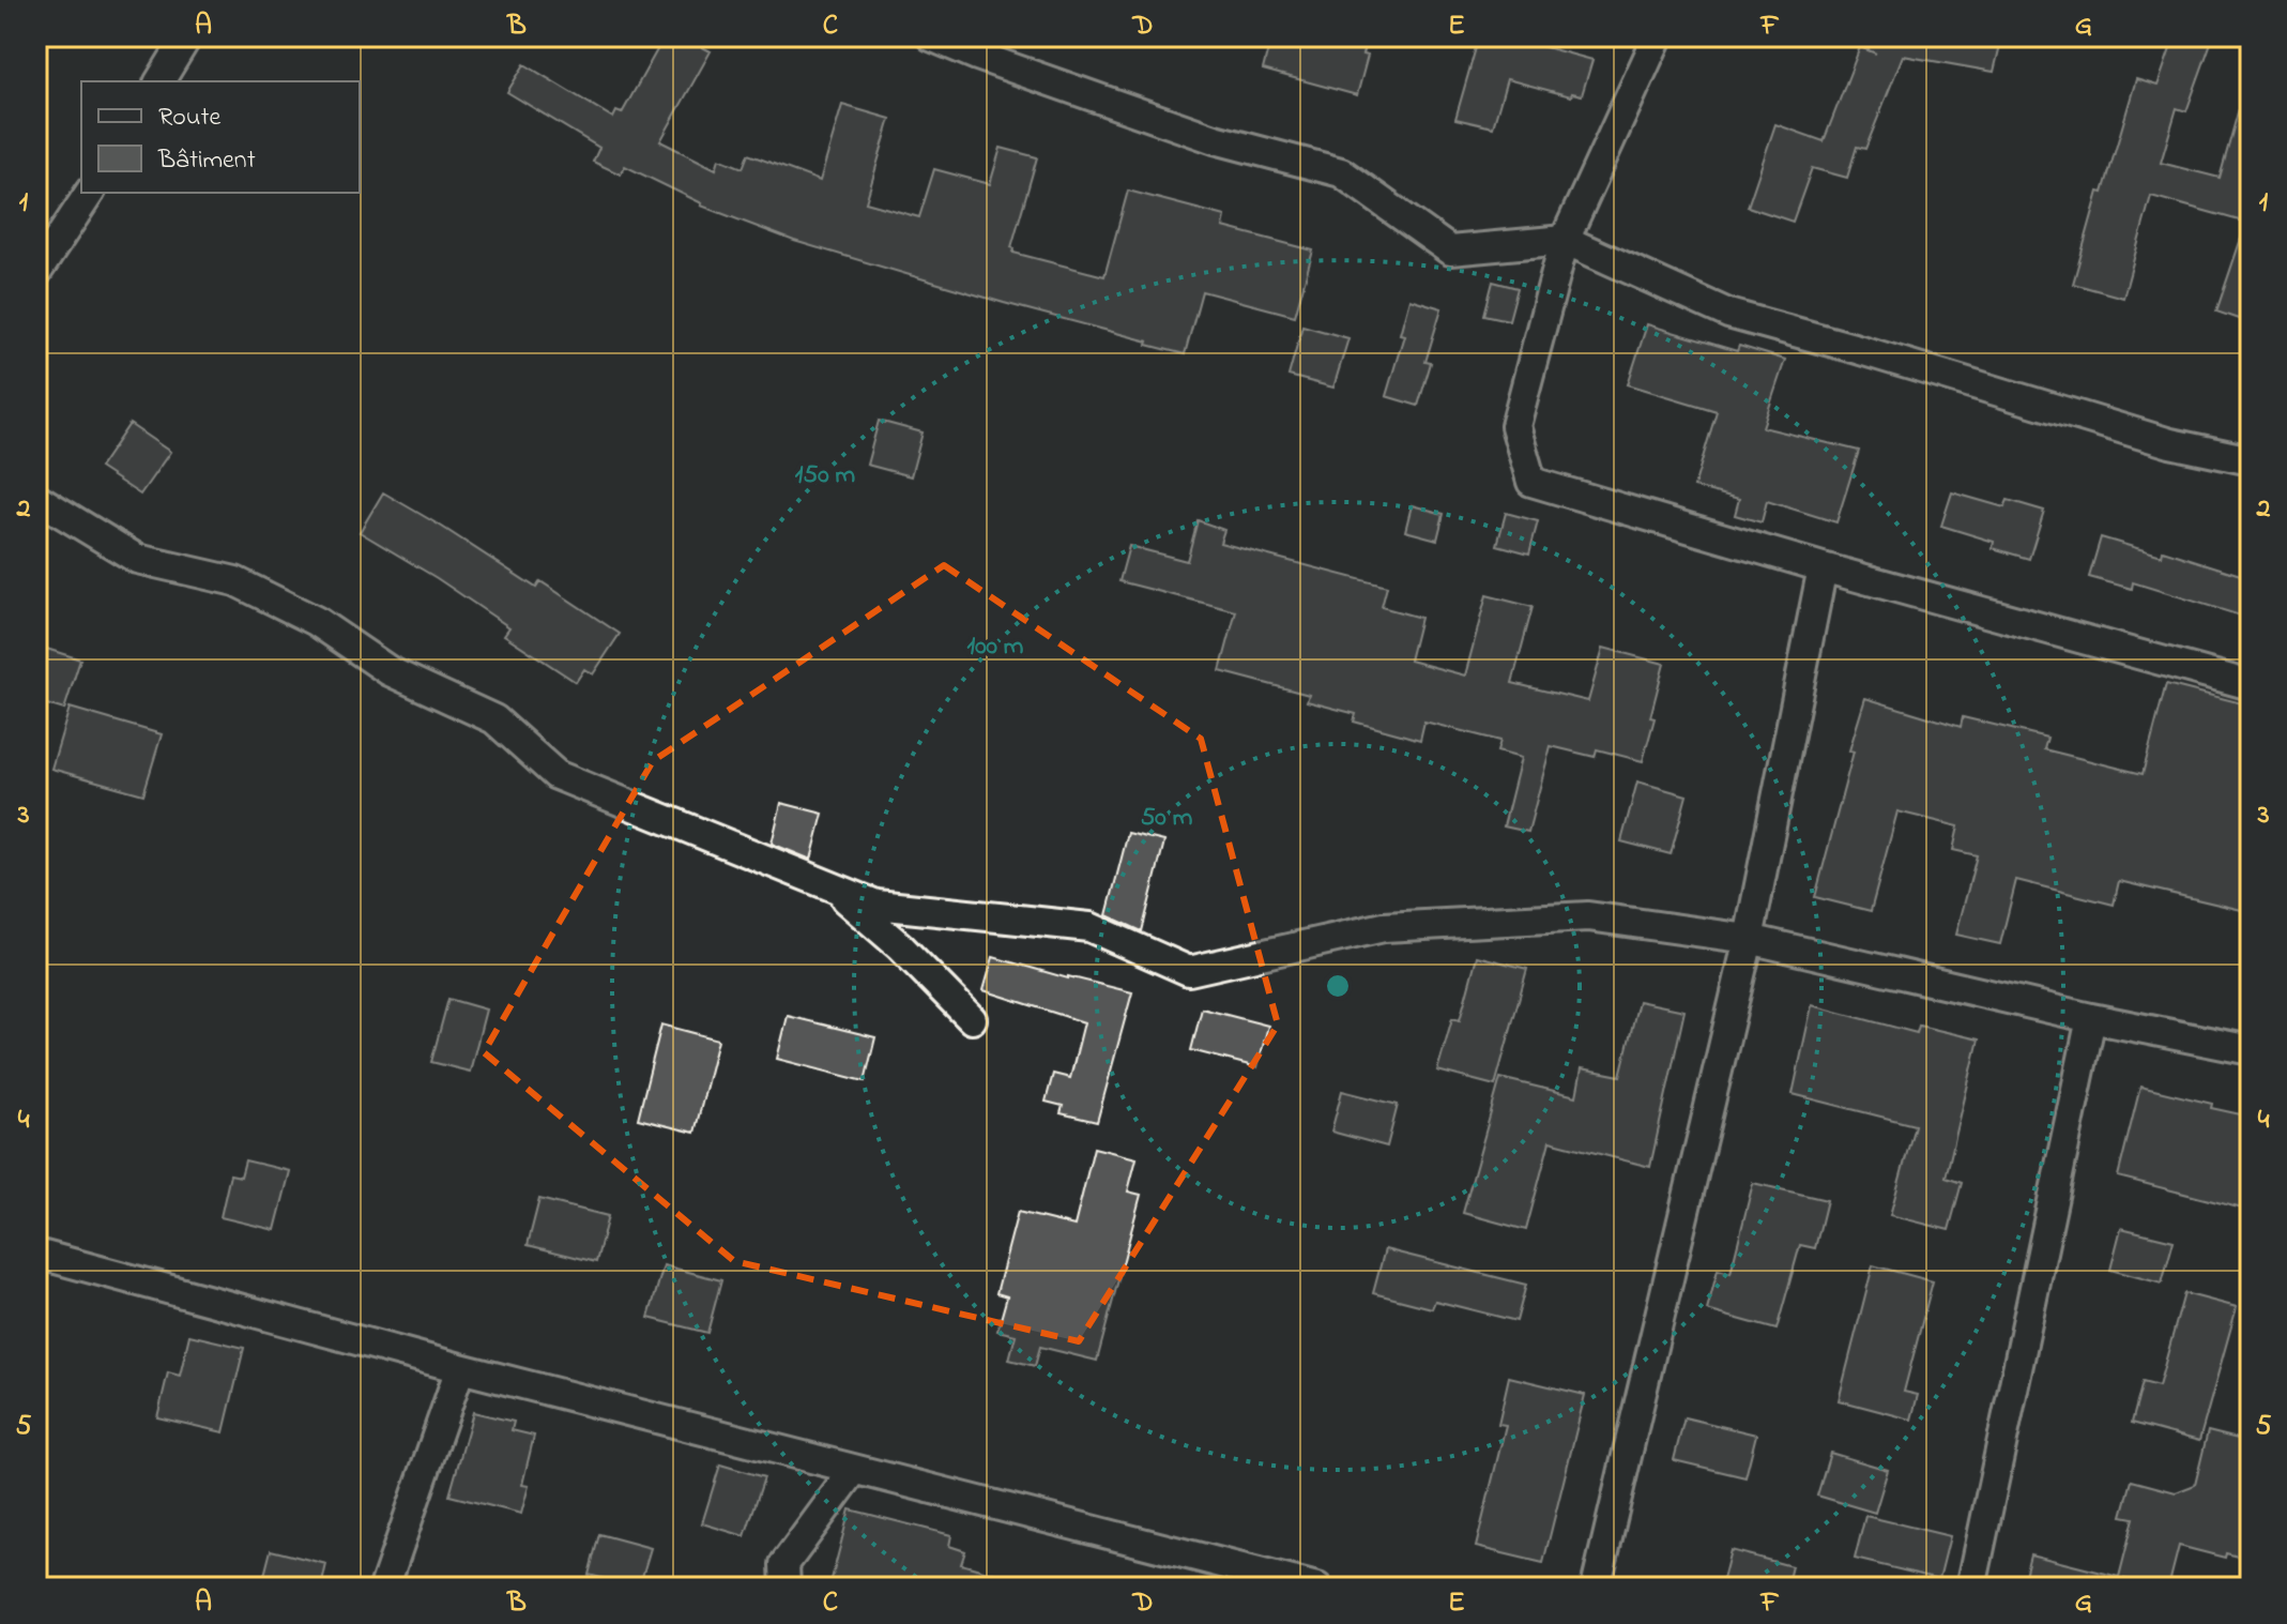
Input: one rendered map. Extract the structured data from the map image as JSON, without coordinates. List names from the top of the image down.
{
  "legend": ["Route", "Bâtiment"],
  "grid": {
    "columns": [
      "A",
      "B",
      "C",
      "D",
      "E",
      "F",
      "G"
    ],
    "rows": [
      "1",
      "2",
      "3",
      "4",
      "5"
    ]
  },
  "rings": ["150 m", "100 m", "50 m"]
}
